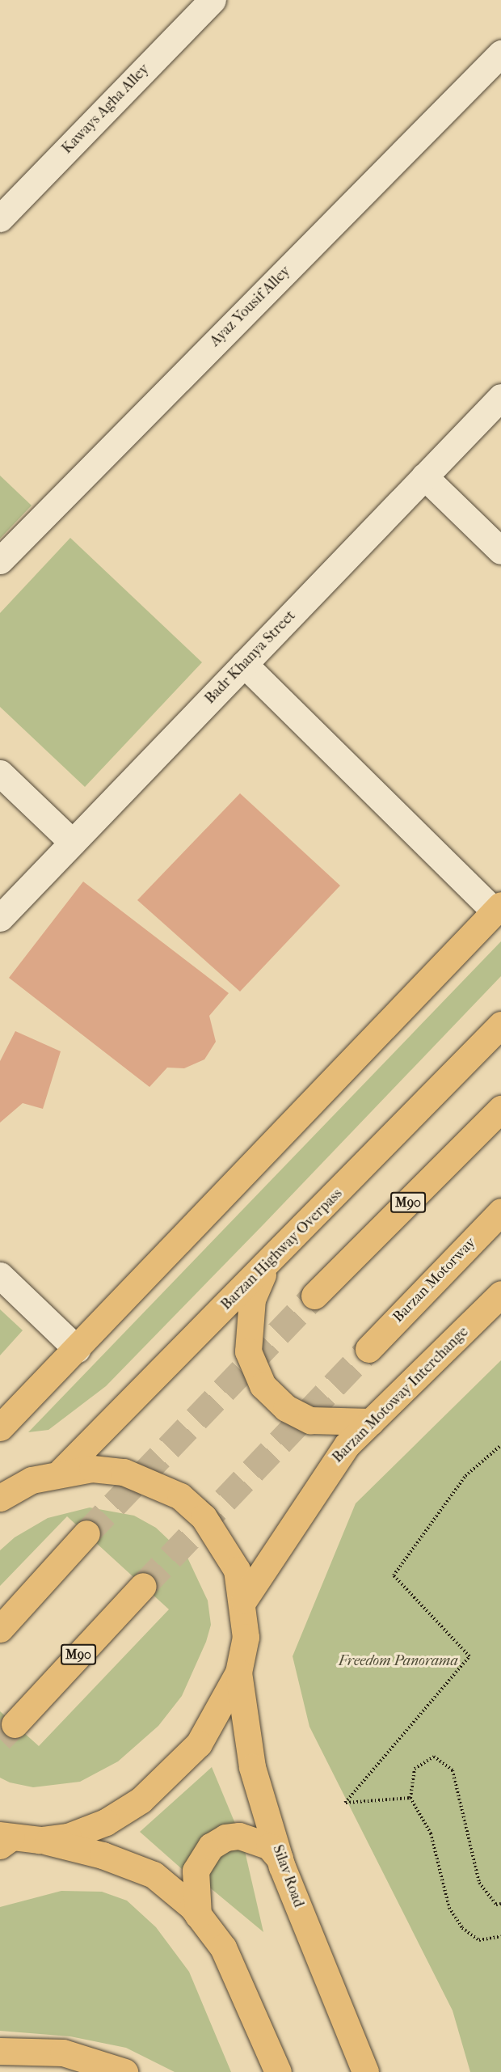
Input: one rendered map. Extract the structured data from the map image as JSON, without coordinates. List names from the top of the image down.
{
  "streets": {
    "main road": [
      "M90",
      "Barzan Highway Overpass",
      "Barzan Motorway",
      "Barzan Motoway Interchange",
      "Silav Road"
    ],
    "street": ["Kaways Agha Alley", "Ayaz Yousif Alley", "Badr Khanya Street"]
  },
  "crossings": [
    ["Barzan Highway Overpass", "Barzan Motoway Interchange"],
    ["Barzan Highway Overpass", "Silav Road"]
  ],
  "parks": ["Freedom Panorama"]
}
